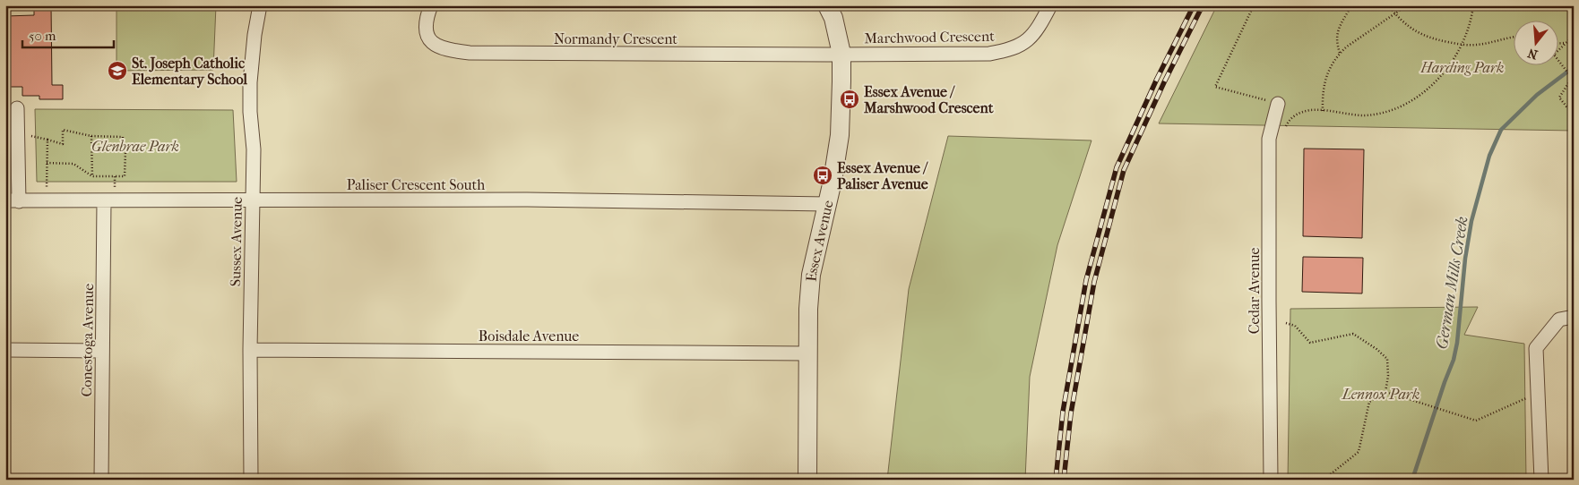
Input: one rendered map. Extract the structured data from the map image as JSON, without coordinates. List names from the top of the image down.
{
  "streets": {
    "street": [
      "Marchwood Crescent",
      "Normandy Crescent",
      "Paliser Crescent South",
      "Essex Avenue",
      "Sussex Avenue",
      "Cedar Avenue",
      "Boisdale Avenue",
      "Conestoga Avenue"
    ]
  },
  "crossings": [
    ["Marchwood Crescent", "Normandy Crescent"],
    ["Marchwood Crescent", "Essex Avenue"],
    ["Normandy Crescent", "Essex Avenue"],
    ["Paliser Crescent South", "Essex Avenue"],
    ["Paliser Crescent South", "Sussex Avenue"],
    ["Paliser Crescent South", "Conestoga Avenue"],
    ["Essex Avenue", "Boisdale Avenue"],
    ["Sussex Avenue", "Boisdale Avenue"]
  ],
  "water": ["German Mills Creek"],
  "parks": ["Harding Park", "Glenbrae Park", "Lennox Park"],
  "places": {
    "school or university": ["St. Joseph Catholic Elementary School"],
    "bus stop": ["Essex Avenue / Marshwood Crescent", "Essex Avenue / Paliser Avenue"]
  },
  "scale_bar": "50 m",
  "north": "bottom"
}
